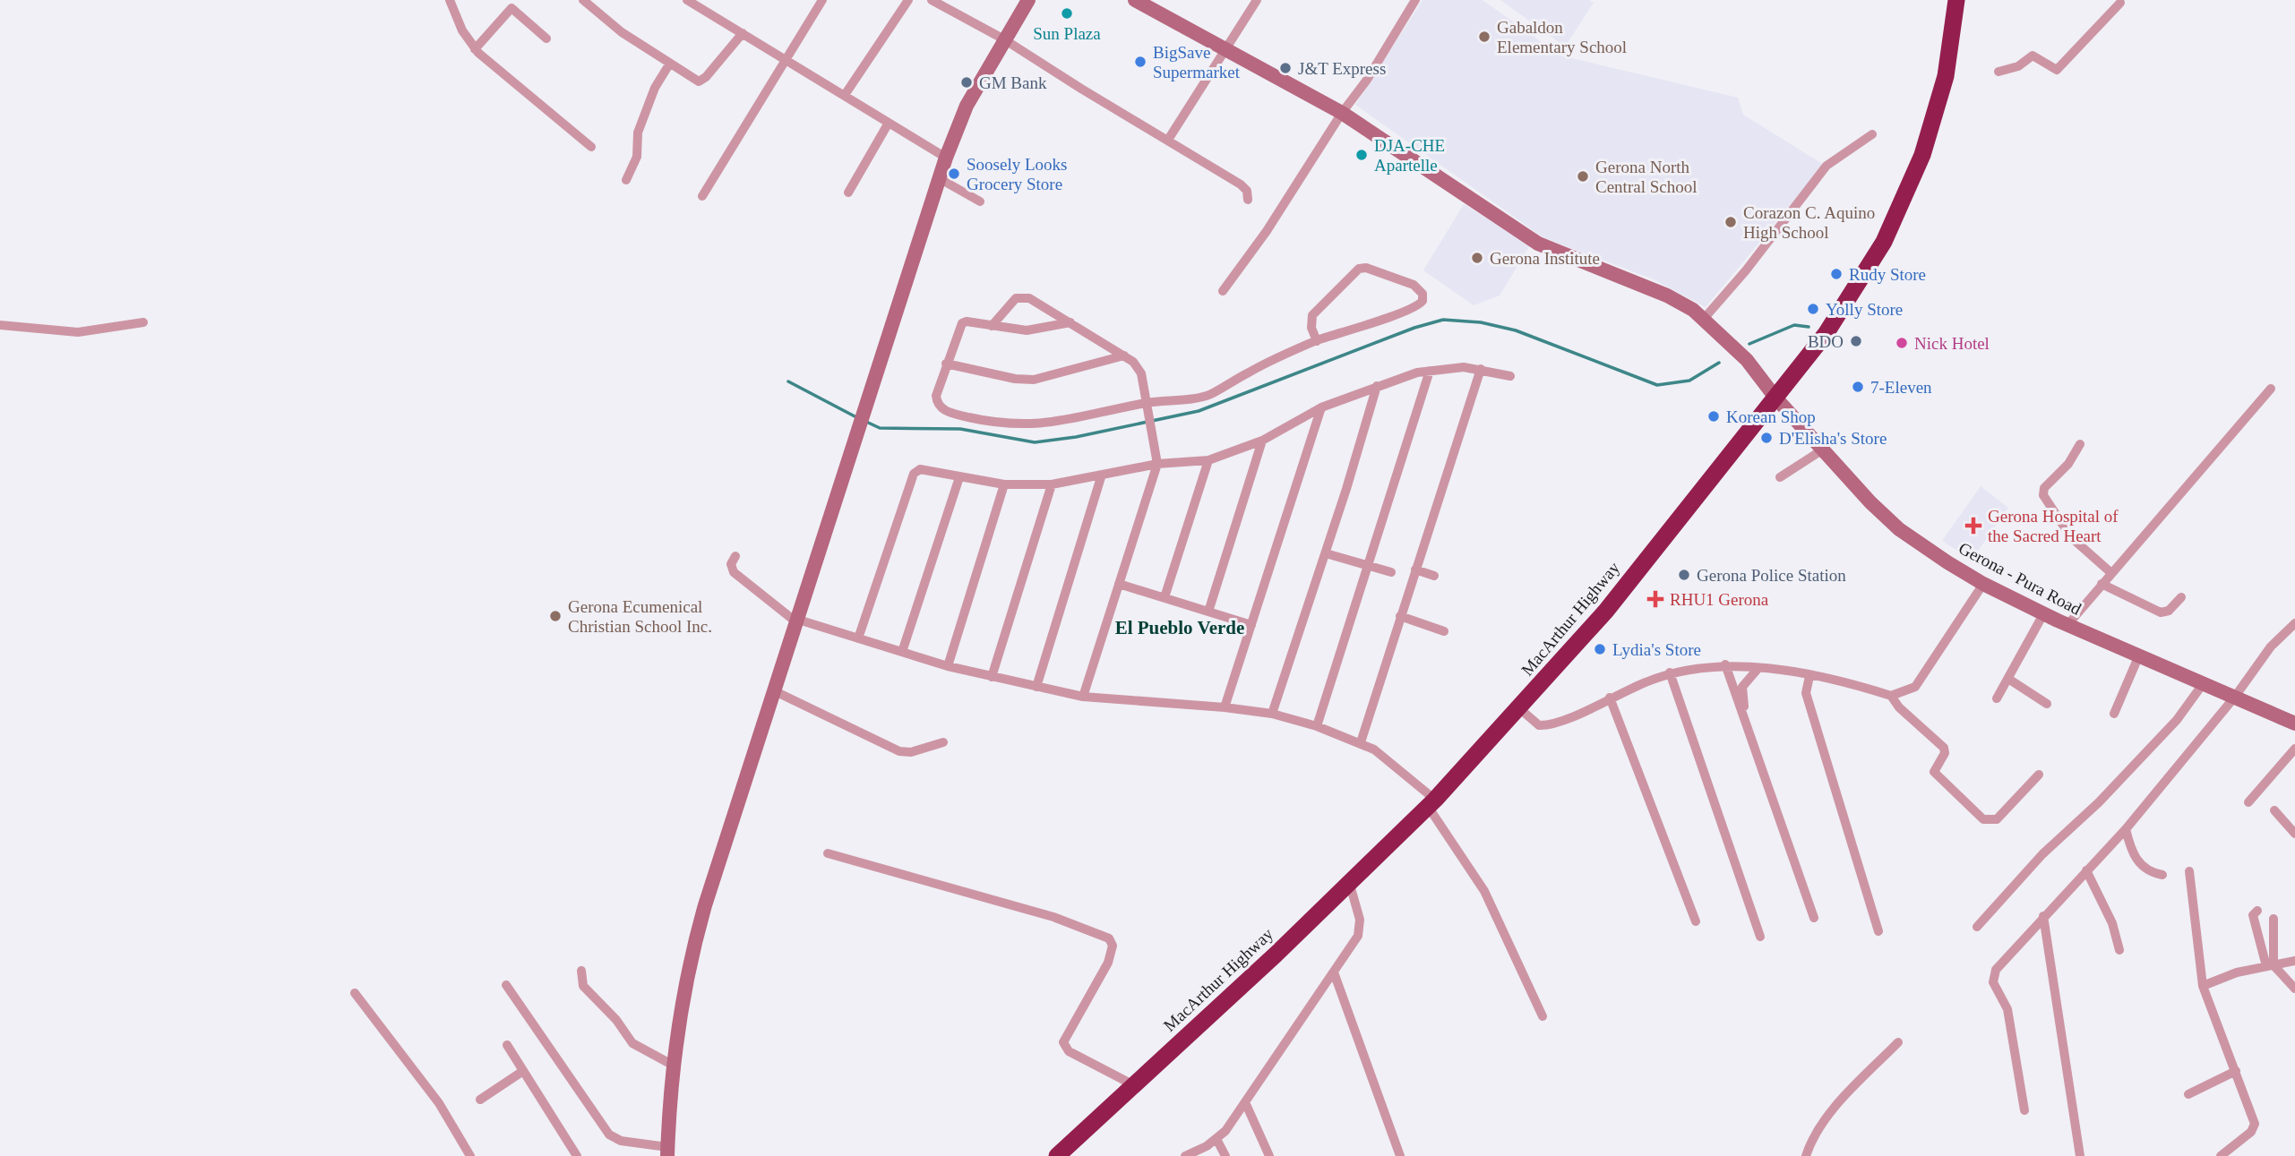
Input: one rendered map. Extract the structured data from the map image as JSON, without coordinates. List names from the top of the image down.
{
  "streets": {
    "highway": ["MacArthur Highway"],
    "main road": ["Gerona - Pura Road"]
  },
  "crossings": [
    ["Gerona - Pura Road", "MacArthur Highway"]
  ],
  "districts": ["El Pueblo Verde"],
  "places": {
    "other": [
      "Sun Plaza",
      "Gabaldon Elementary School",
      "BigSave Supermarket",
      "J&T Express",
      "GM Bank",
      "DJA-CHE Apartelle",
      "Soosely Looks Grocery Store",
      "Gerona North Central School",
      "Corazon C. Aquino High School",
      "Gerona Institute",
      "Rudy Store",
      "Yolly Store",
      "BDO",
      "Nick Hotel",
      "7-Eleven",
      "Korean Shop",
      "D'Elisha's Store",
      "Gerona Police Station",
      "Gerona Ecumenical Christian School Inc.",
      "Lydia's Store"
    ],
    "health": ["Gerona Hospital of the Sacred Heart", "RHU1 Gerona"]
  }
}
